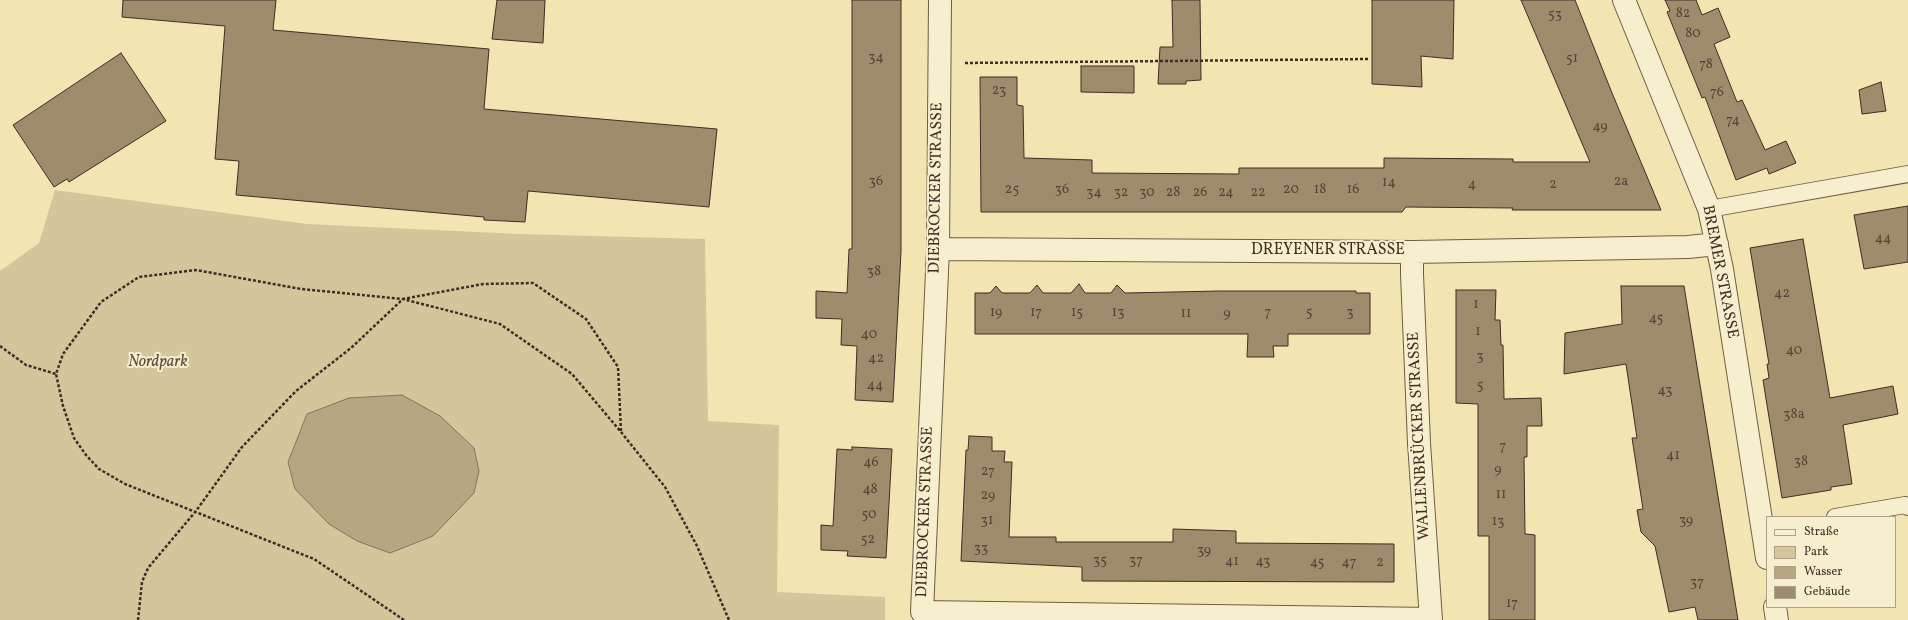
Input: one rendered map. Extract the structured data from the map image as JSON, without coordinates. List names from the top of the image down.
{
  "streets": {
    "street": [
      "DIEBROCKER STRASSE",
      "DREYENER STRASSE",
      "BREMER STRASSE",
      "WALLENBRÜCKER STRASSE"
    ]
  },
  "crossings": [
    ["DIEBROCKER STRASSE", "DREYENER STRASSE"],
    ["DIEBROCKER STRASSE", "WALLENBRÜCKER STRASSE"],
    ["DREYENER STRASSE", "BREMER STRASSE"],
    ["DREYENER STRASSE", "WALLENBRÜCKER STRASSE"]
  ],
  "parks": ["Nordpark"],
  "house_numbers": [
    "82",
    "53",
    "80",
    "34",
    "51",
    "78",
    "23",
    "76",
    "74",
    "49",
    "36",
    "2a",
    "14",
    "4",
    "2",
    "25",
    "36",
    "20",
    "18",
    "16",
    "34",
    "32",
    "30",
    "28",
    "26",
    "24",
    "22",
    "44",
    "38",
    "42",
    "1",
    "19",
    "17",
    "15",
    "13",
    "7",
    "5",
    "3",
    "11",
    "9",
    "45",
    "1",
    "40",
    "40",
    "3",
    "42",
    "44",
    "5",
    "43",
    "38a",
    "7",
    "41",
    "38",
    "46",
    "9",
    "27",
    "48",
    "11",
    "29",
    "50",
    "31",
    "39",
    "13",
    "52",
    "33",
    "39",
    "35",
    "37",
    "41",
    "43",
    "45",
    "47",
    "2",
    "37",
    "17"
  ],
  "legend": [
    "Straße",
    "Park",
    "Wasser",
    "Gebäude"
  ]
}
